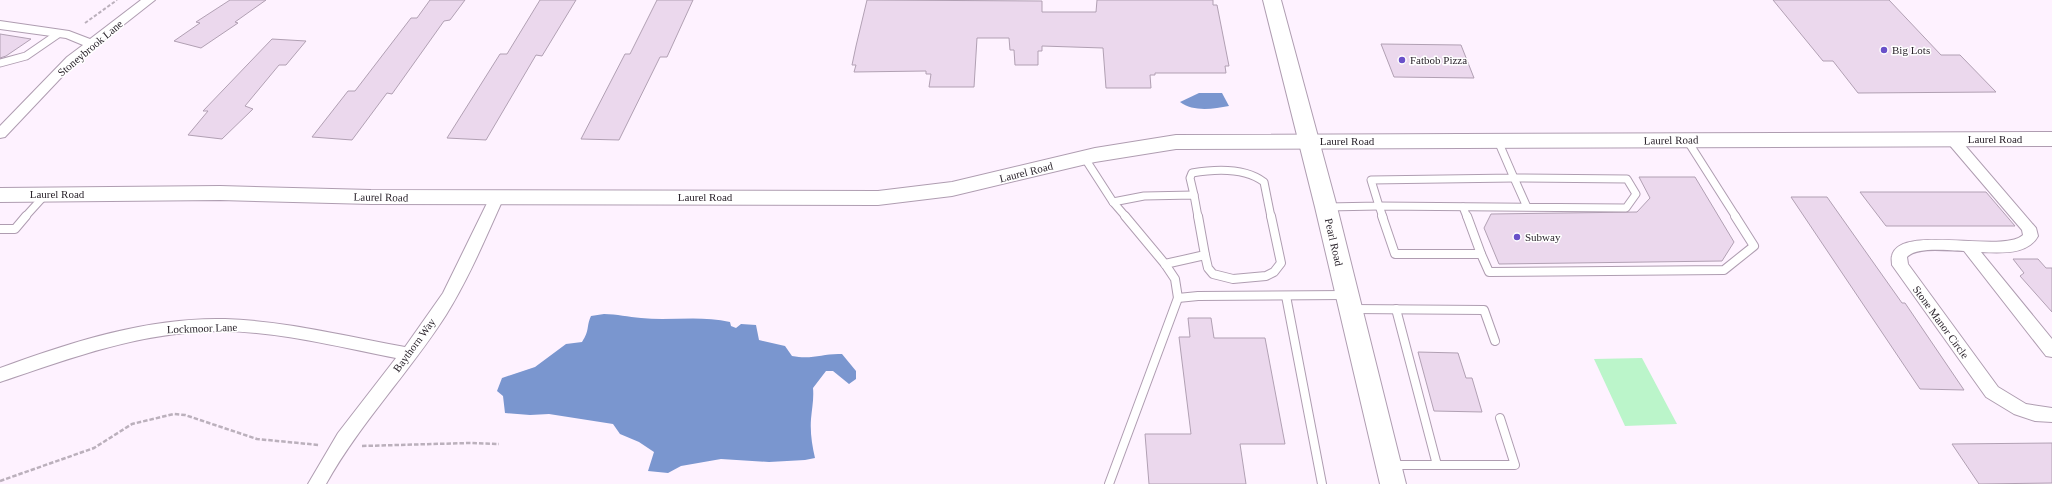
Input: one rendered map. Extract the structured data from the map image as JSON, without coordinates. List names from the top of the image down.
{
  "streets": {
    "street": [
      "Stoneybrook Lane",
      "Laurel Road",
      "Pearl Road",
      "Stone Manor Circle",
      "Lockmoor Lane",
      "Baythorn Way"
    ]
  },
  "crossings": [
    ["Laurel Road", "Pearl Road"],
    ["Laurel Road", "Stone Manor Circle"],
    ["Laurel Road", "Baythorn Way"],
    ["Lockmoor Lane", "Baythorn Way"]
  ],
  "places": ["Big Lots", "Fatbob Pizza", "Subway"]
}
